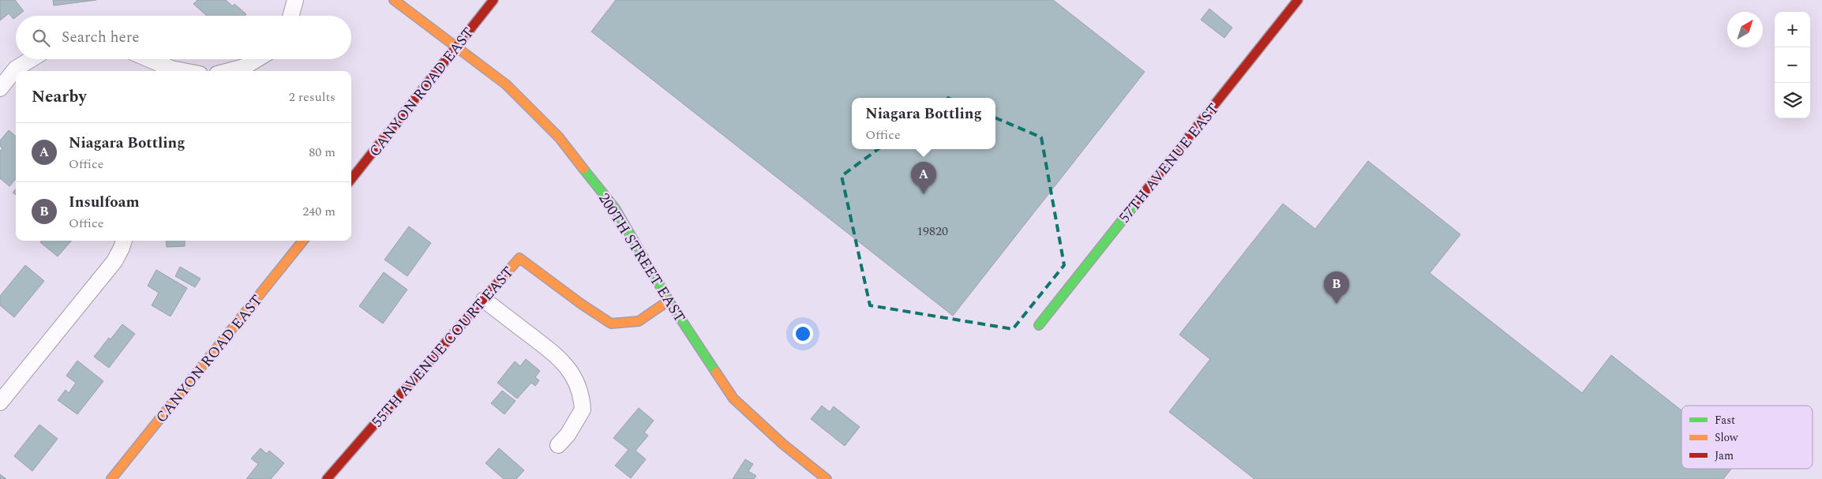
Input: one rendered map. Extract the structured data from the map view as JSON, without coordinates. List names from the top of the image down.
{
  "streets": {
    "street": [
      "CANYON ROAD EAST",
      "57TH AVENUE EAST",
      "200TH STREET EAST",
      "55TH AVENUE COURT EAST"
    ]
  },
  "crossings": [
    ["CANYON ROAD EAST", "200TH STREET EAST"],
    ["200TH STREET EAST", "55TH AVENUE COURT EAST"]
  ],
  "house_numbers": ["19820"],
  "legend": ["Fast", "Slow", "Jam"],
  "north": "top right",
  "page": {
    "map_buttons": ["+", "−"],
    "search": "Search here",
    "heading": ["Nearby", "2 results"],
    "popup": ["Niagara Bottling", "Office"],
    "list": [
      {
        "mark": "A",
        "name": "Niagara Bottling",
        "note": "Office",
        "value": "80 m"
      },
      {
        "mark": "B",
        "name": "Insulfoam",
        "note": "Office",
        "value": "240 m"
      }
    ],
    "pins": ["A", "B"]
  }
}
